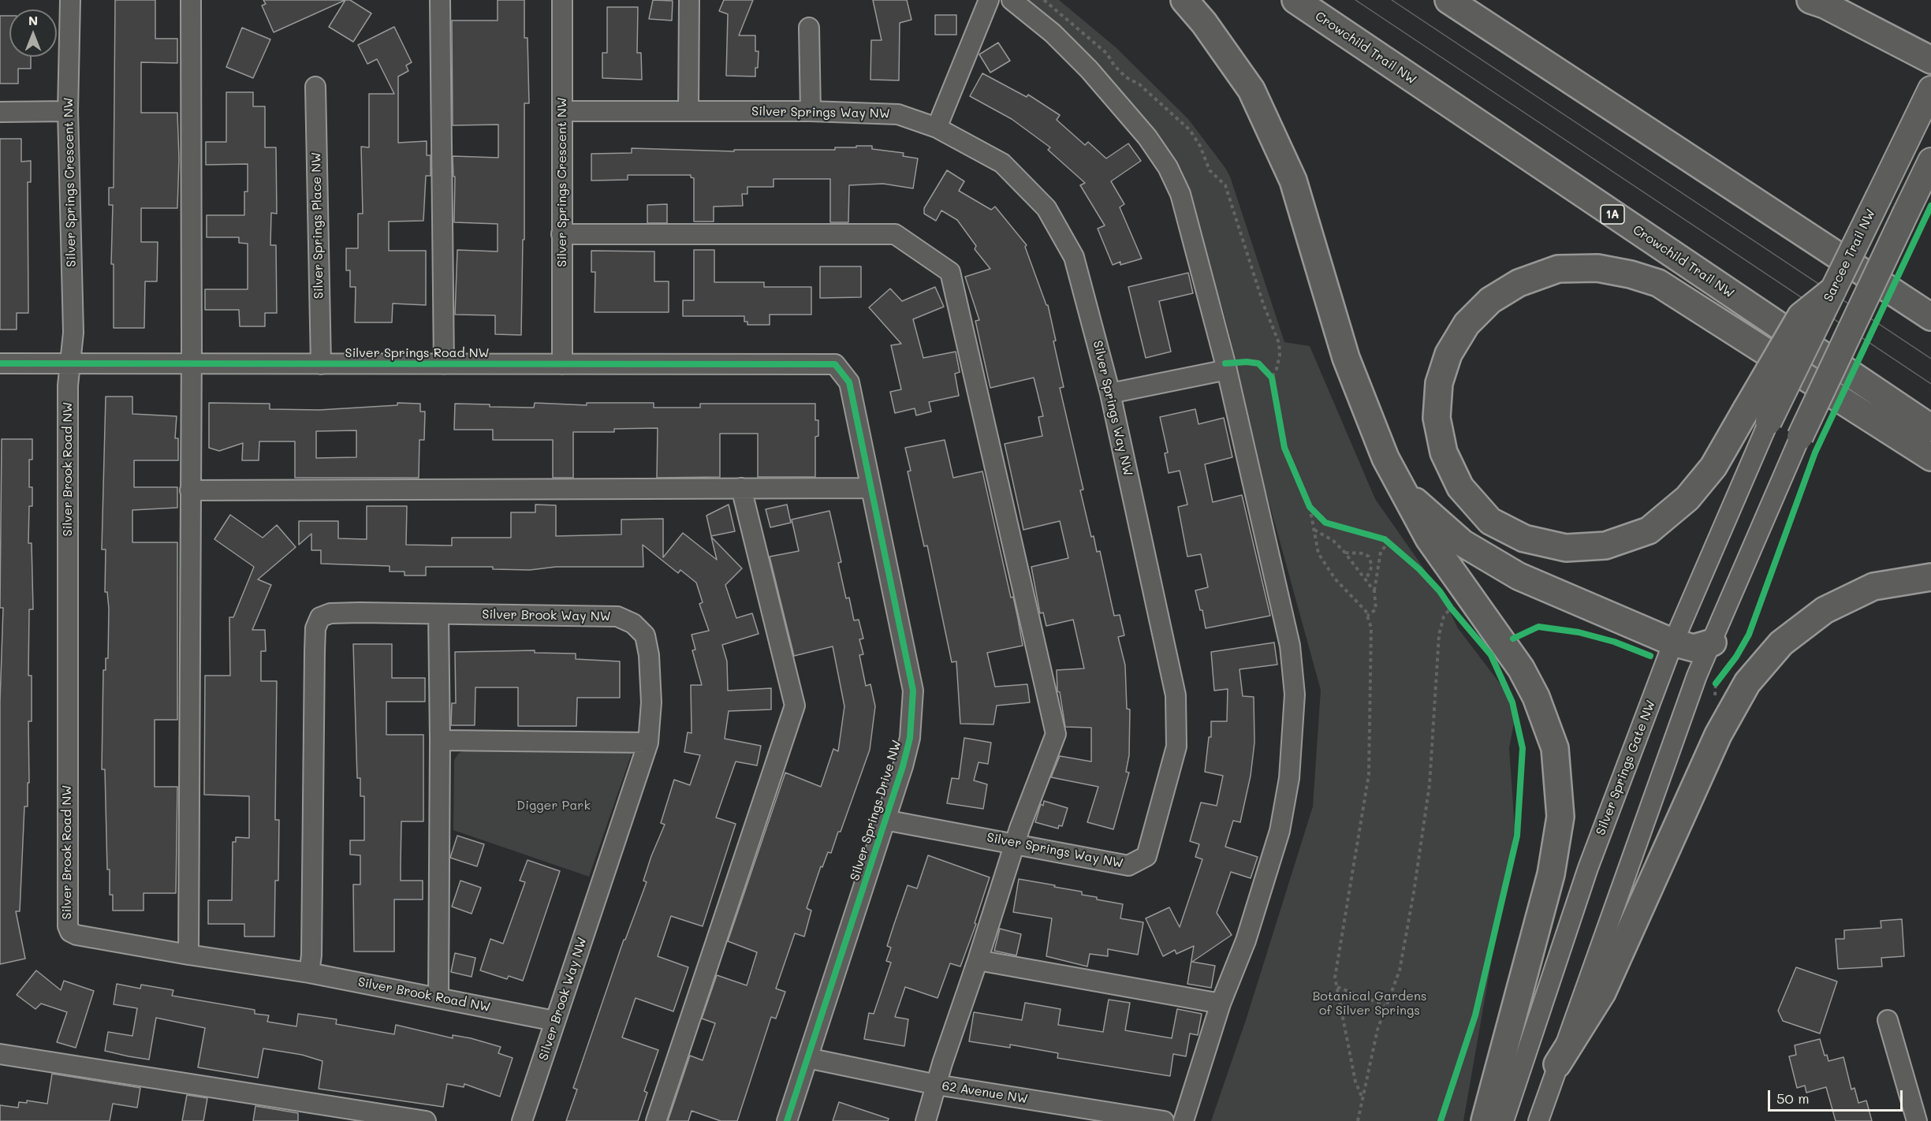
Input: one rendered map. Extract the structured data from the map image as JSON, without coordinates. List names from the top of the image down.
{
  "streets": {
    "highway": ["Crowchild Trail NW", "1A"],
    "main road": ["Sarcee Trail NW"],
    "street": [
      "Silver Springs Way NW",
      "Silver Springs Crescent NW",
      "Silver Springs Place NW",
      "Silver Springs Road NW",
      "Silver Brook Road NW",
      "Silver Brook Way NW",
      "Silver Springs Gate NW",
      "Silver Springs Drive NW",
      "62 Avenue NW"
    ]
  },
  "crossings": [
    ["Silver Springs Way NW", "Silver Springs Crescent NW"],
    ["Silver Springs Way NW", "Silver Springs Drive NW"],
    ["Silver Springs Crescent NW", "Silver Springs Road NW"],
    ["Silver Springs Crescent NW", "Silver Brook Road NW"],
    ["Silver Springs Place NW", "Silver Springs Road NW"],
    ["Sarcee Trail NW", "Silver Springs Gate NW"],
    ["Silver Springs Road NW", "Silver Brook Road NW"],
    ["Silver Springs Road NW", "Silver Springs Drive NW"],
    ["Silver Brook Road NW", "Silver Brook Way NW"],
    ["Silver Springs Drive NW", "62 Avenue NW"]
  ],
  "parks": ["Digger Park", "Botanical Gardens of Silver Springs"],
  "scale_bar": "50 m",
  "north": "top"
}
